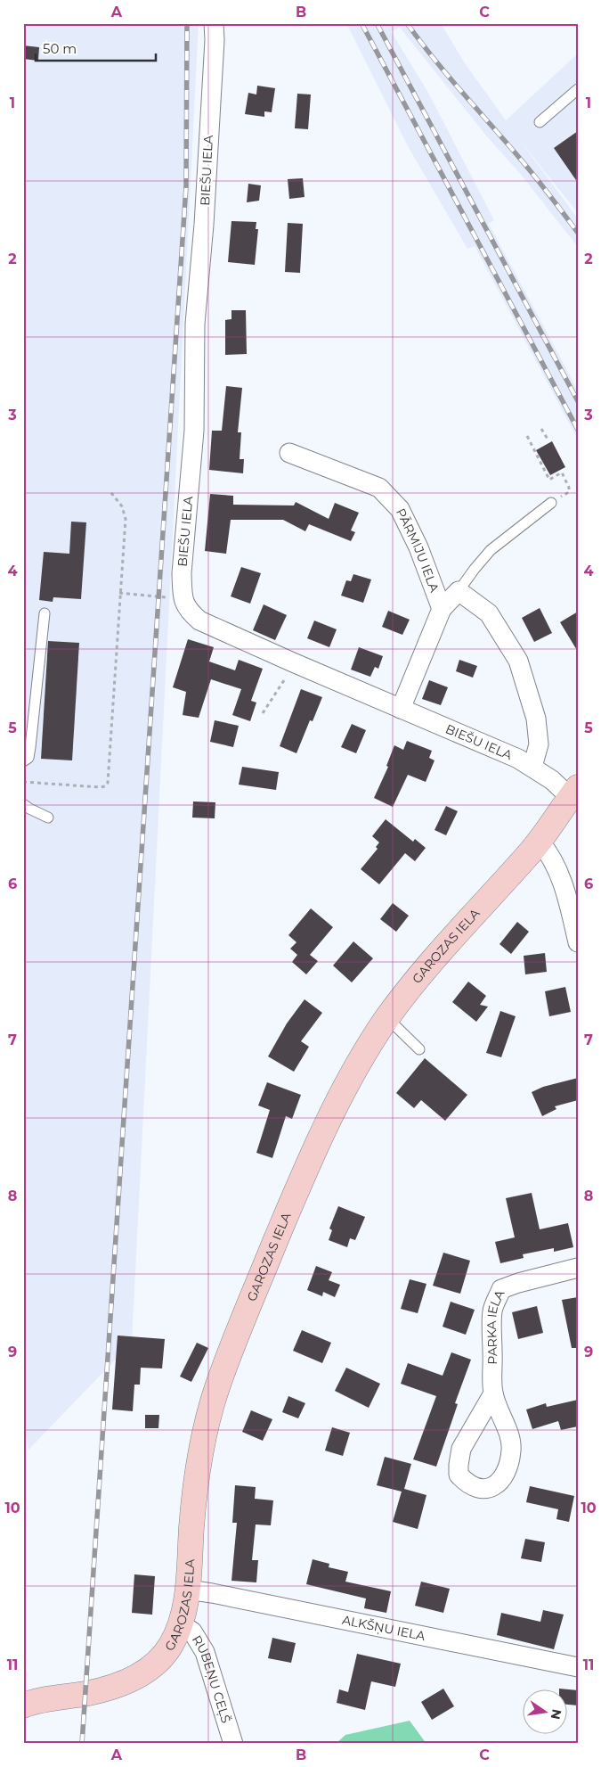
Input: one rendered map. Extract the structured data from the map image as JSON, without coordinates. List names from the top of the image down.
{
  "streets": {
    "main road": ["GAROZAS IELA"],
    "street": [
      "BIEŠU IELA",
      "PĀRMIJU IELA",
      "PARKA IELA",
      "ALKŠŅU IELA",
      "RUBEŅU CEĻŠ"
    ]
  },
  "crossings": [
    ["BIEŠU IELA", "PĀRMIJU IELA"],
    ["BIEŠU IELA", "GAROZAS IELA"],
    ["GAROZAS IELA", "ALKŠŅU IELA"],
    ["GAROZAS IELA", "RUBEŅU CEĻŠ"]
  ],
  "scale_bar": "50 m",
  "north": "right",
  "grid": {
    "columns": ["A", "B", "C"],
    "rows": [
      "1",
      "2",
      "3",
      "4",
      "5",
      "6",
      "7",
      "8",
      "9",
      "10",
      "11"
    ]
  }
}
